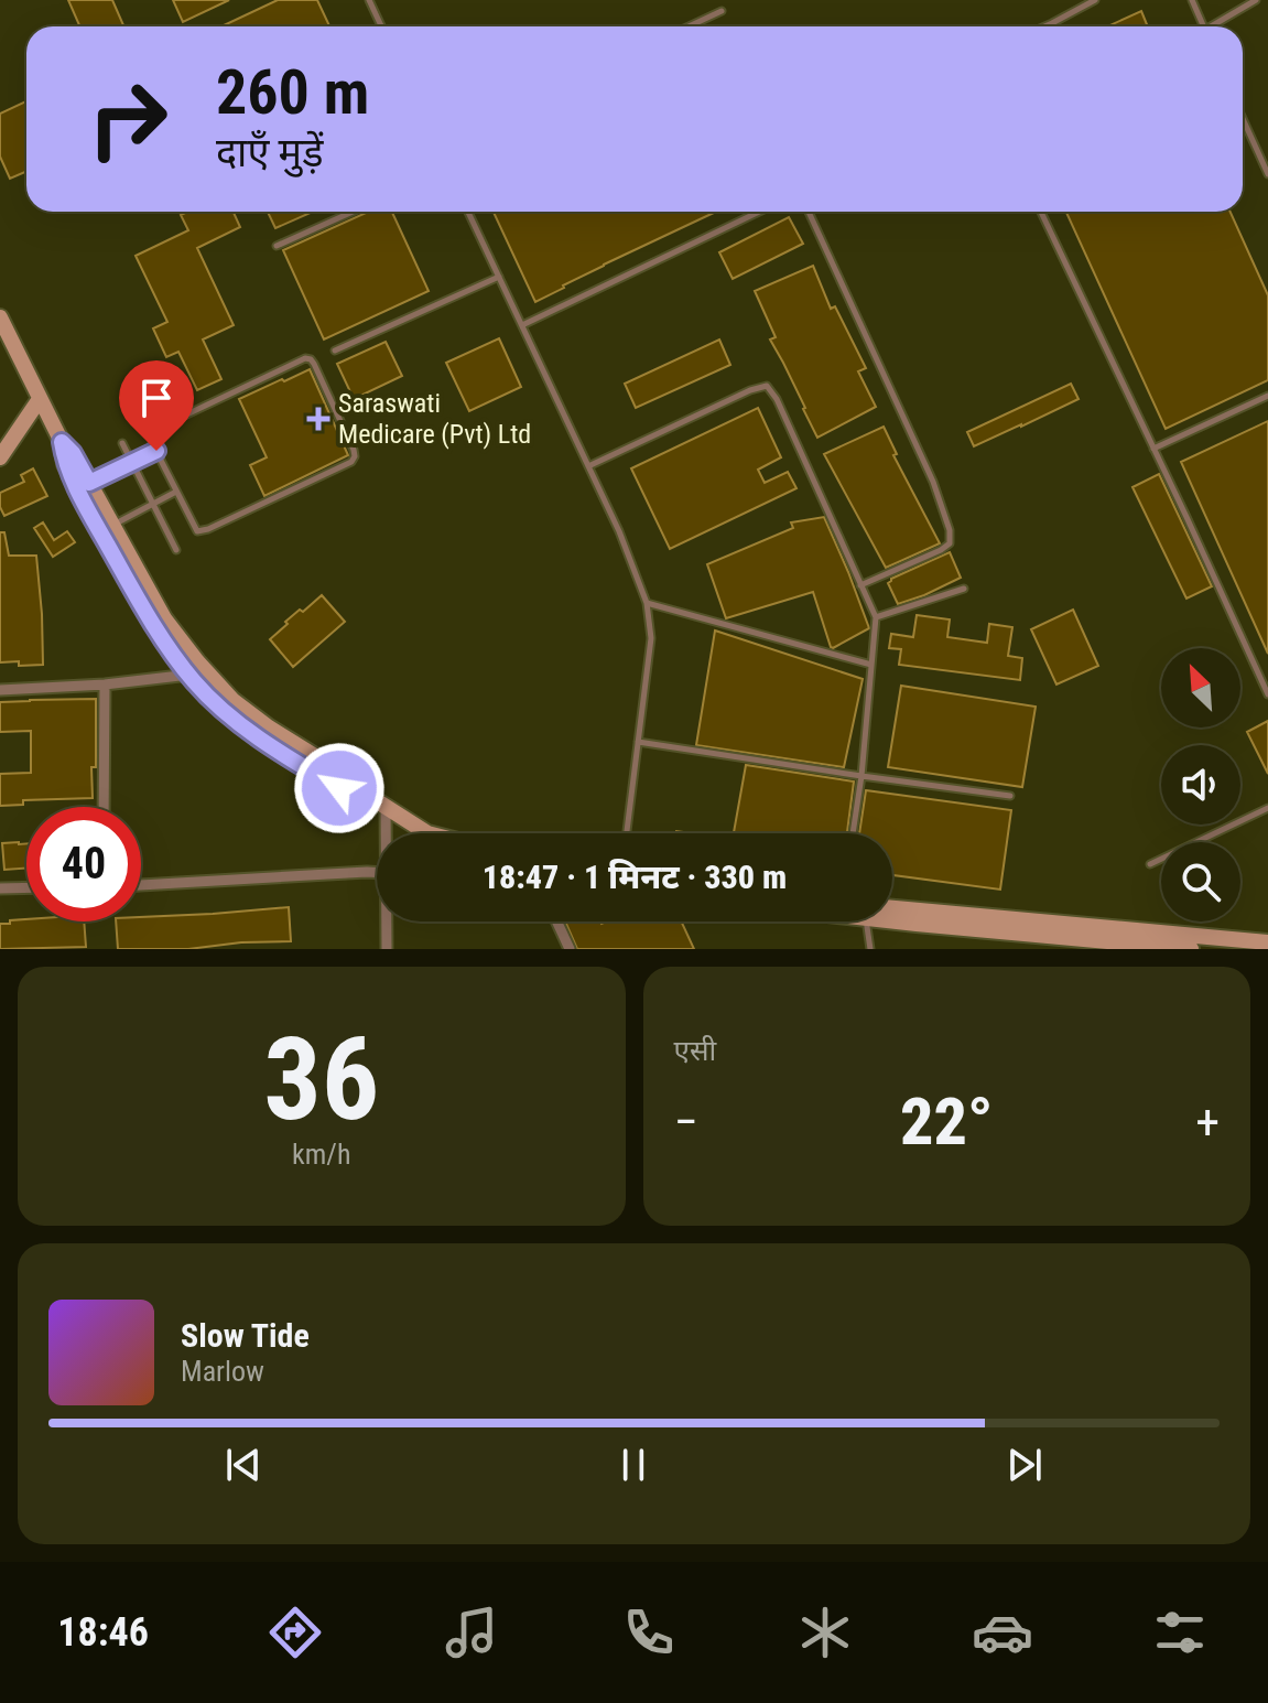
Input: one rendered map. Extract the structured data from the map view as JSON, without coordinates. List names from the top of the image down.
{
  "places": {
    "health": ["Saraswati Medicare (Pvt) Ltd"]
  },
  "north": "top left",
  "page": {
    "turn": ["260 m", "दाएँ मुड़ें"],
    "limit": "40",
    "trip": "18:47 · 1 मिनट · 330 m",
    "tile": [
      ["36", "km/h"],
      "एसी"
    ],
    "heat": ["−", "22°", "+"],
    "song": ["Slow Tide", "Marlow"],
    "tabs": "18:46"
  }
}
